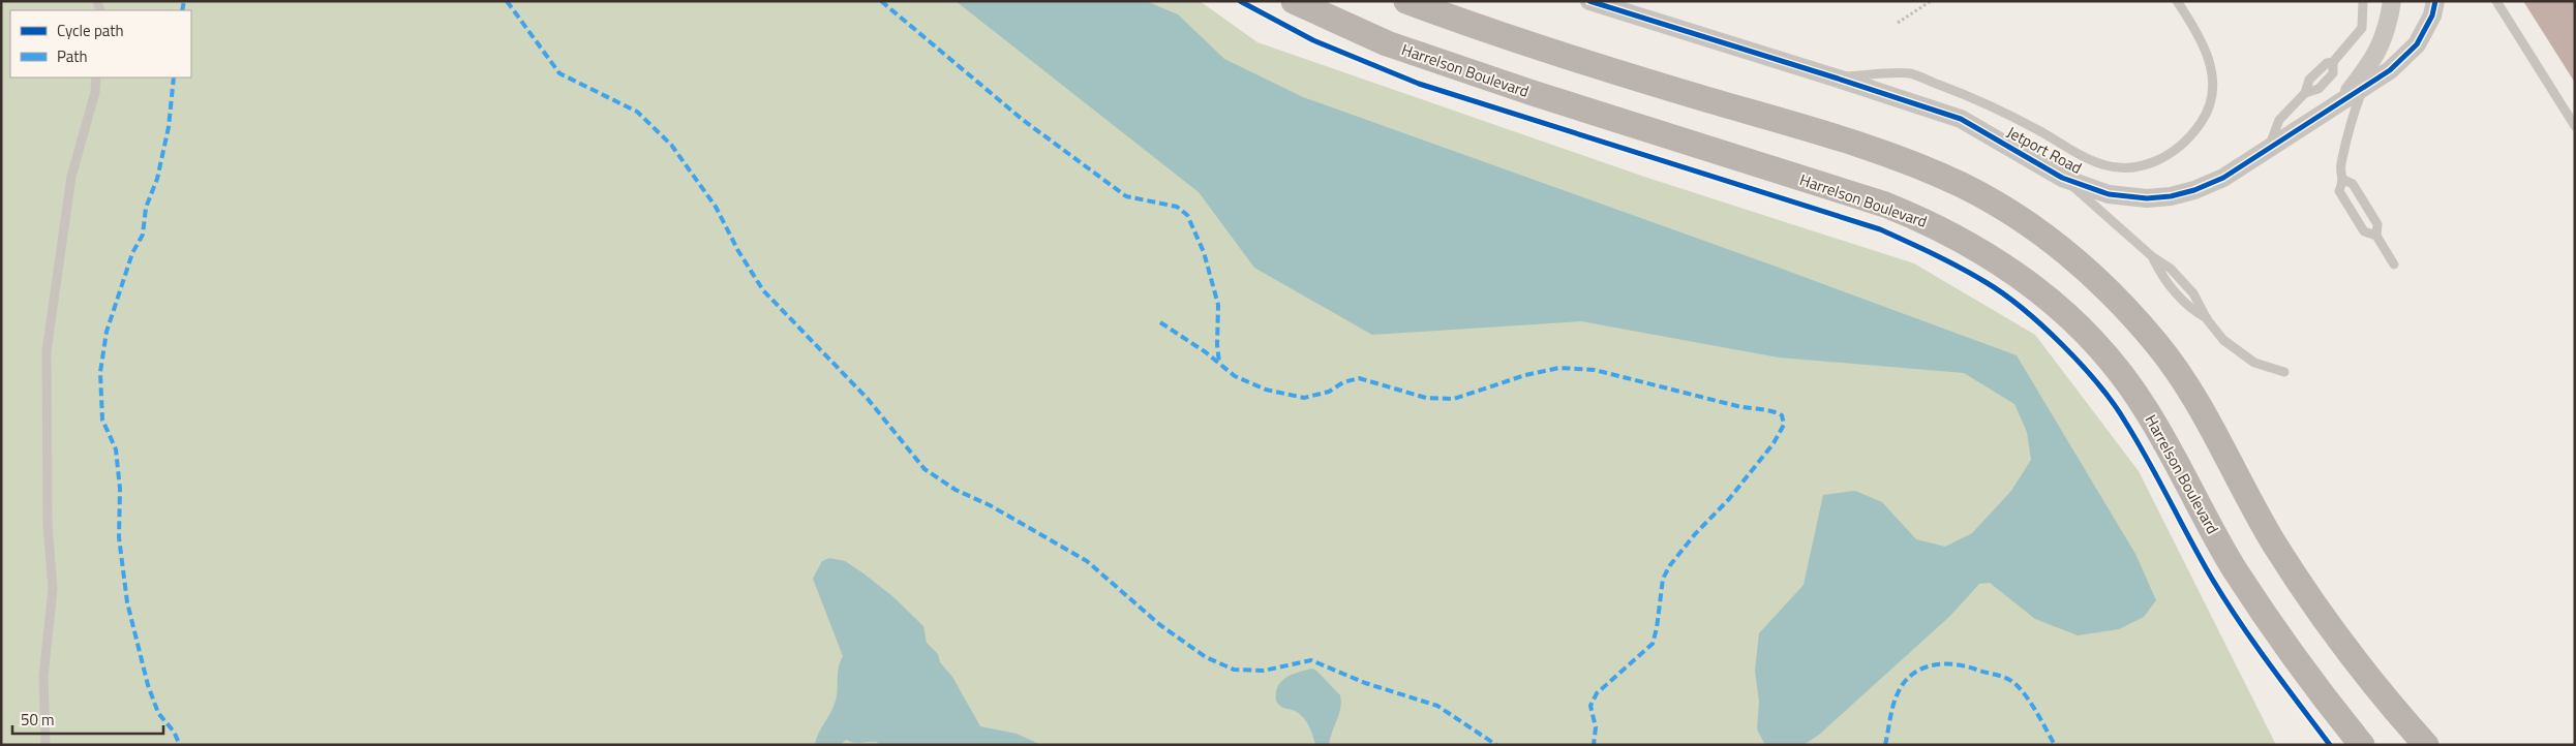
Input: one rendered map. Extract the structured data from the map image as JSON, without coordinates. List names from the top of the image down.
{
  "streets": {
    "main road": ["Harrelson Boulevard"],
    "street": ["Jetport Road"]
  },
  "legend": ["Cycle path", "Path"],
  "scale_bar": "50 m"
}
